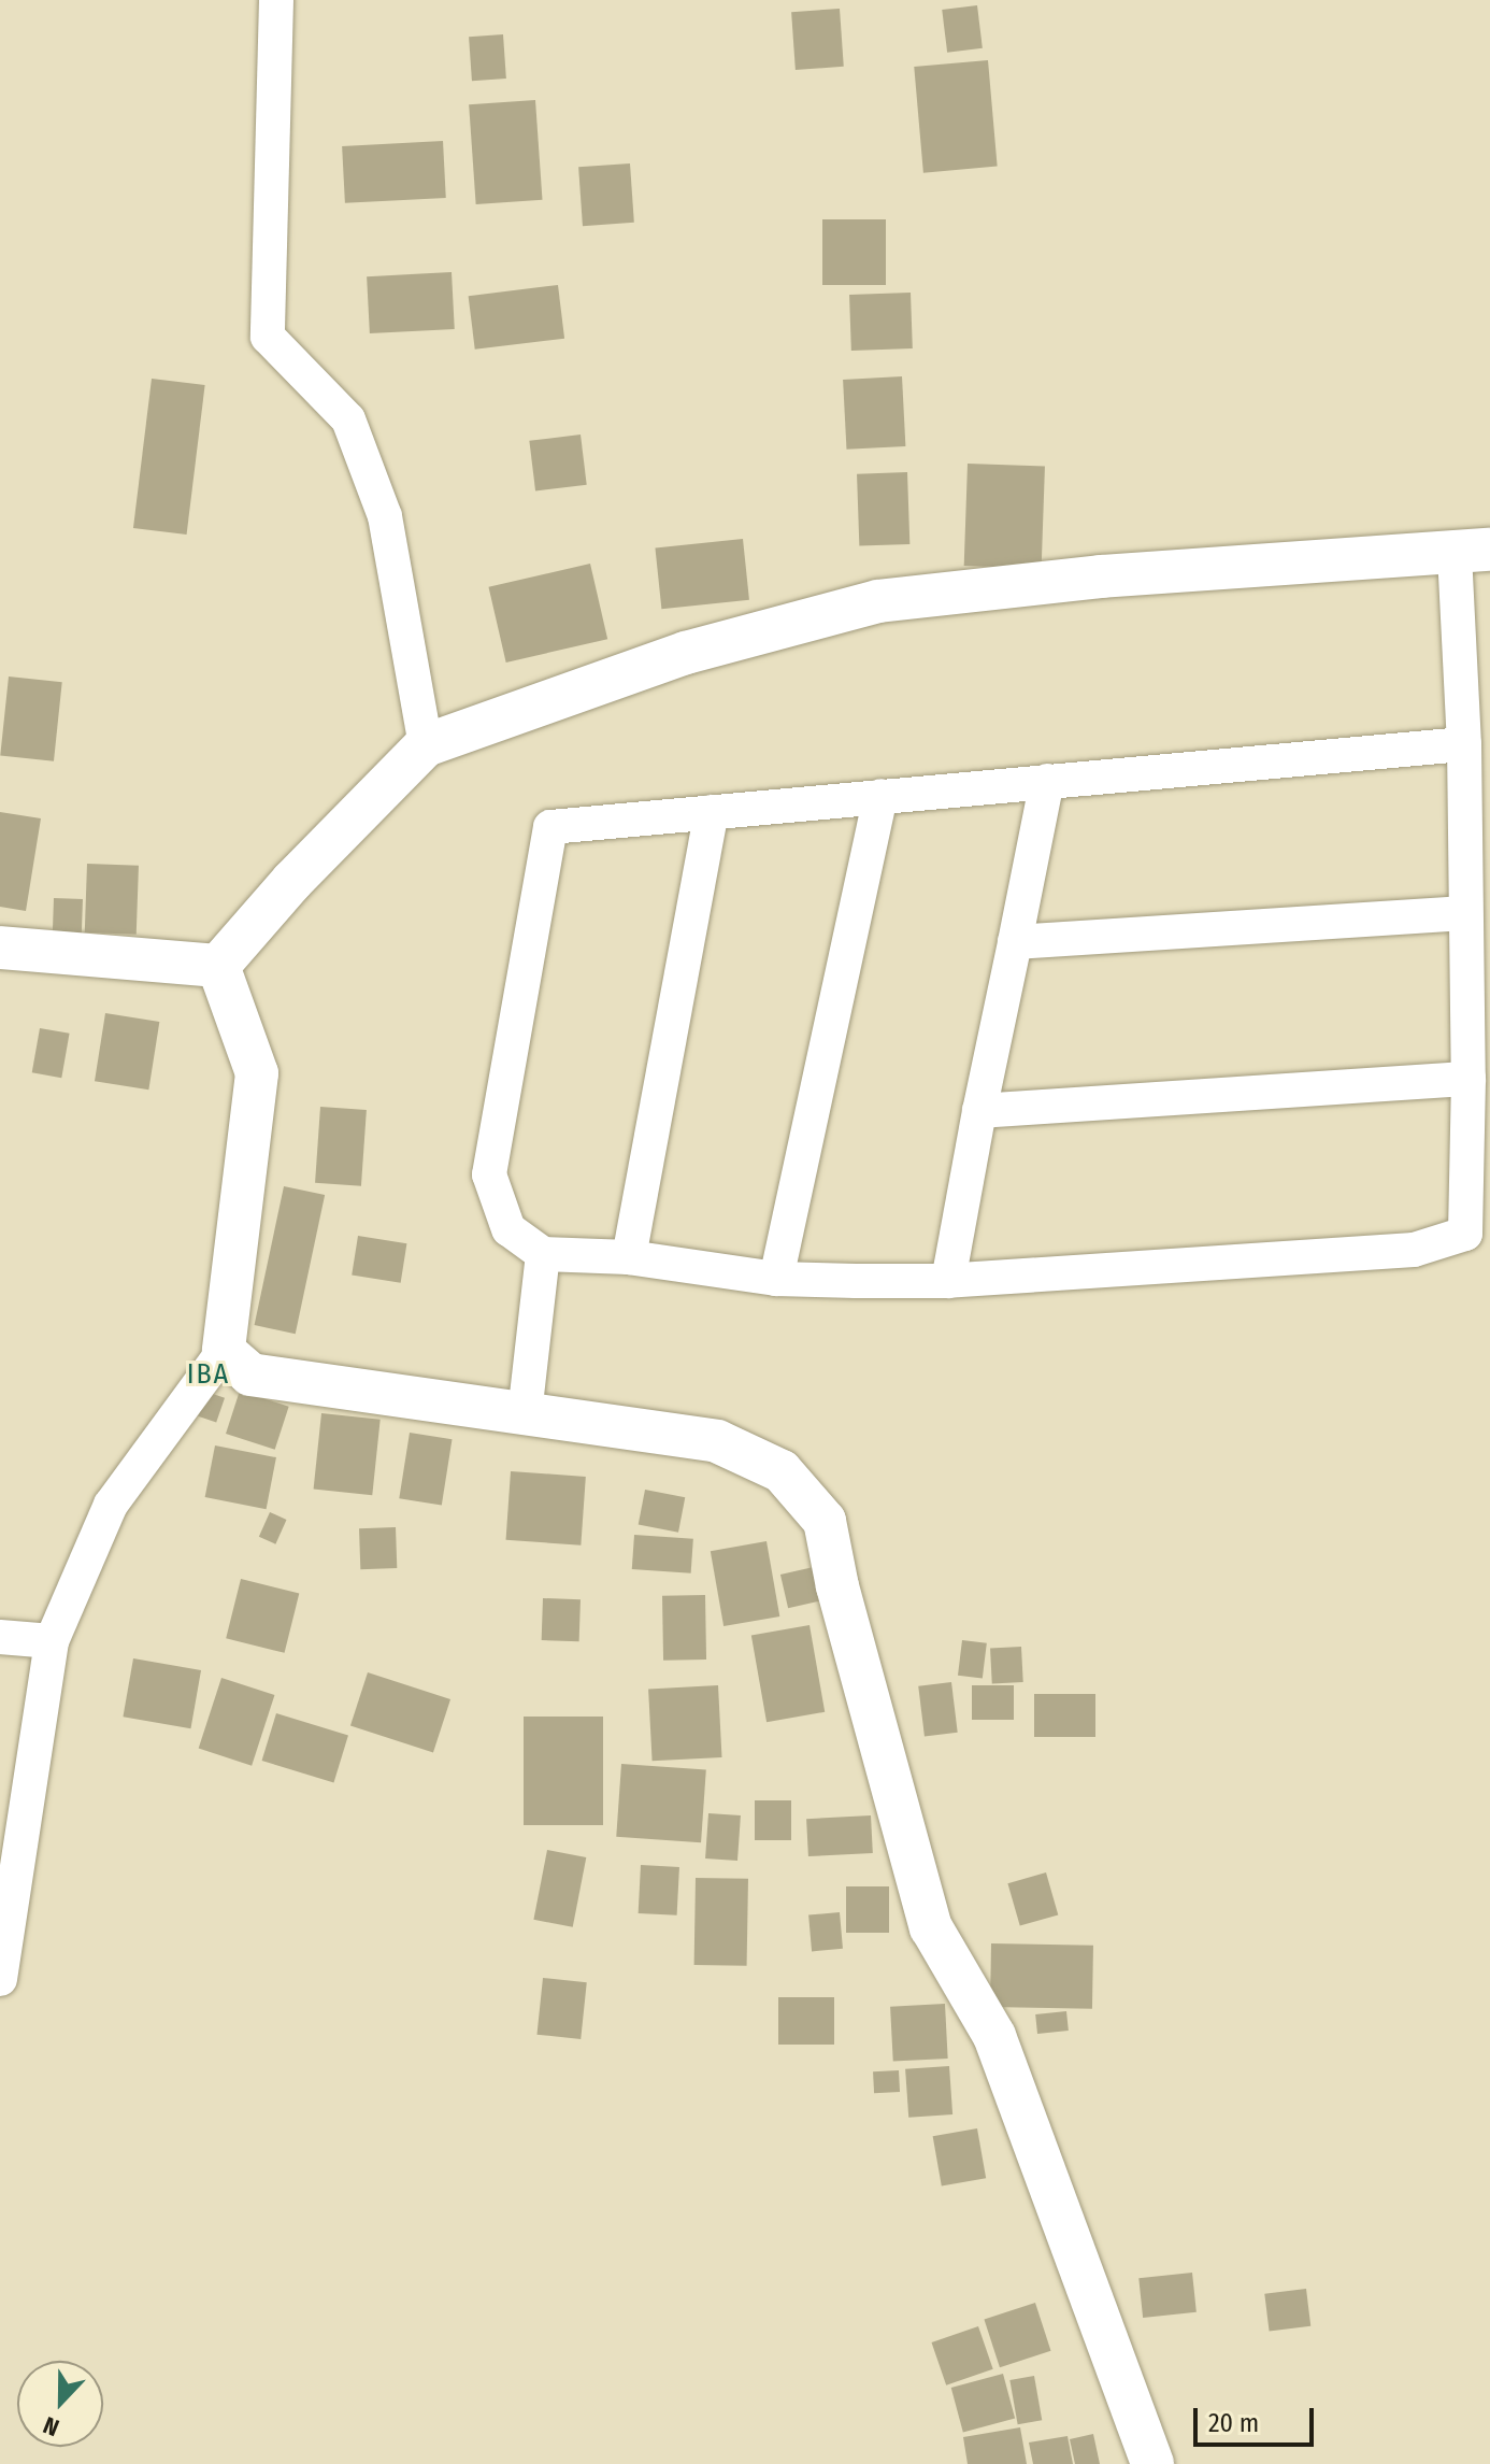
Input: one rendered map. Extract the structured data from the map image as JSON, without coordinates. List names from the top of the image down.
{
  "districts": ["IBA"],
  "scale_bar": "20 m",
  "north": "bottom"
}
